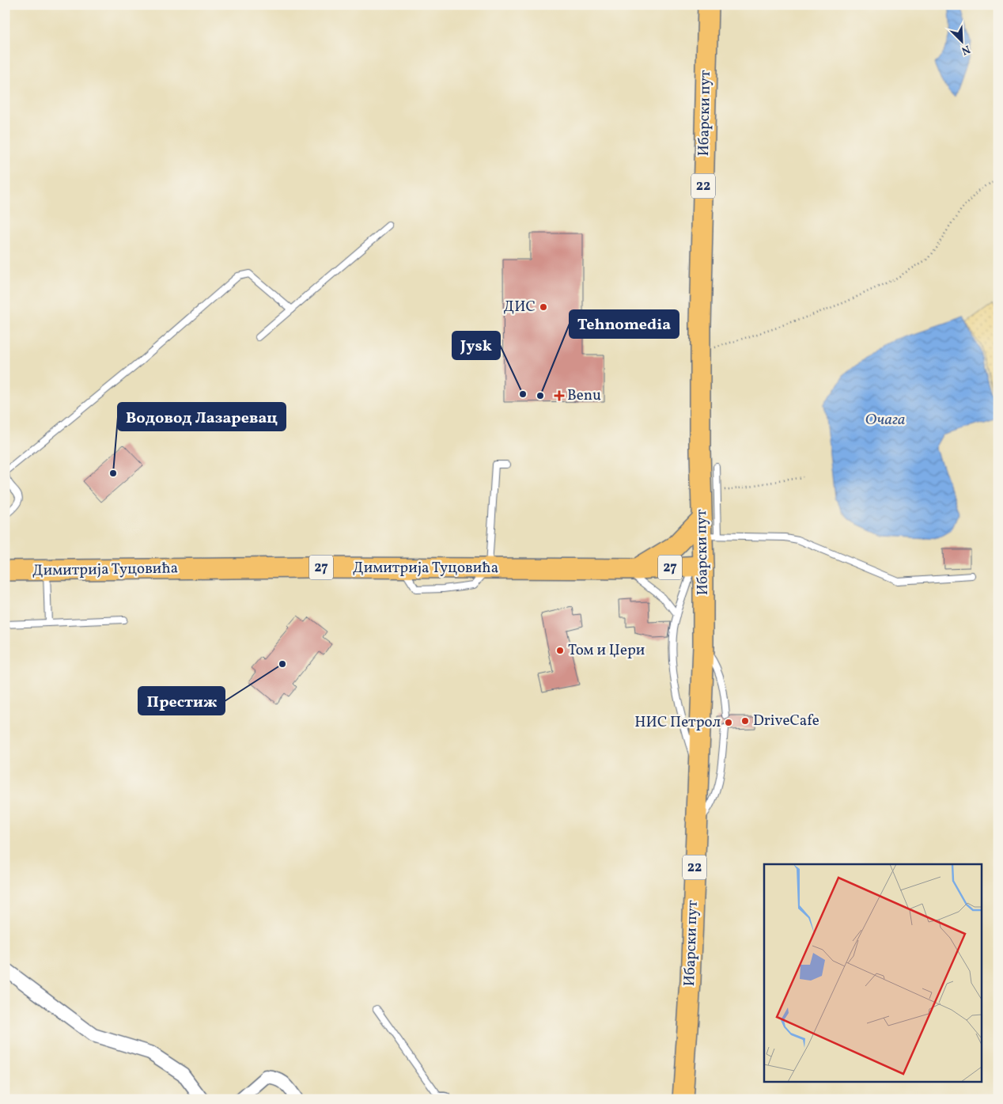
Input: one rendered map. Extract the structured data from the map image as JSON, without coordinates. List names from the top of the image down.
{
  "streets": {
    "main road": [
      "Ибарски пут",
      "22",
      "27",
      "Димитрија Туцовића"
    ]
  },
  "crossings": [
    ["Ибарски пут", "Димитрија Туцовића"]
  ],
  "water": ["Очага"],
  "places": {
    "other": [
      "ДИС",
      "Jysk",
      "Tehnomedia",
      "Водовод Лазаревац",
      "Том и Џери",
      "Престиж",
      "DriveCafe",
      "НИС Петрол"
    ],
    "health": ["Benu"]
  },
  "north": "bottom right"
}
